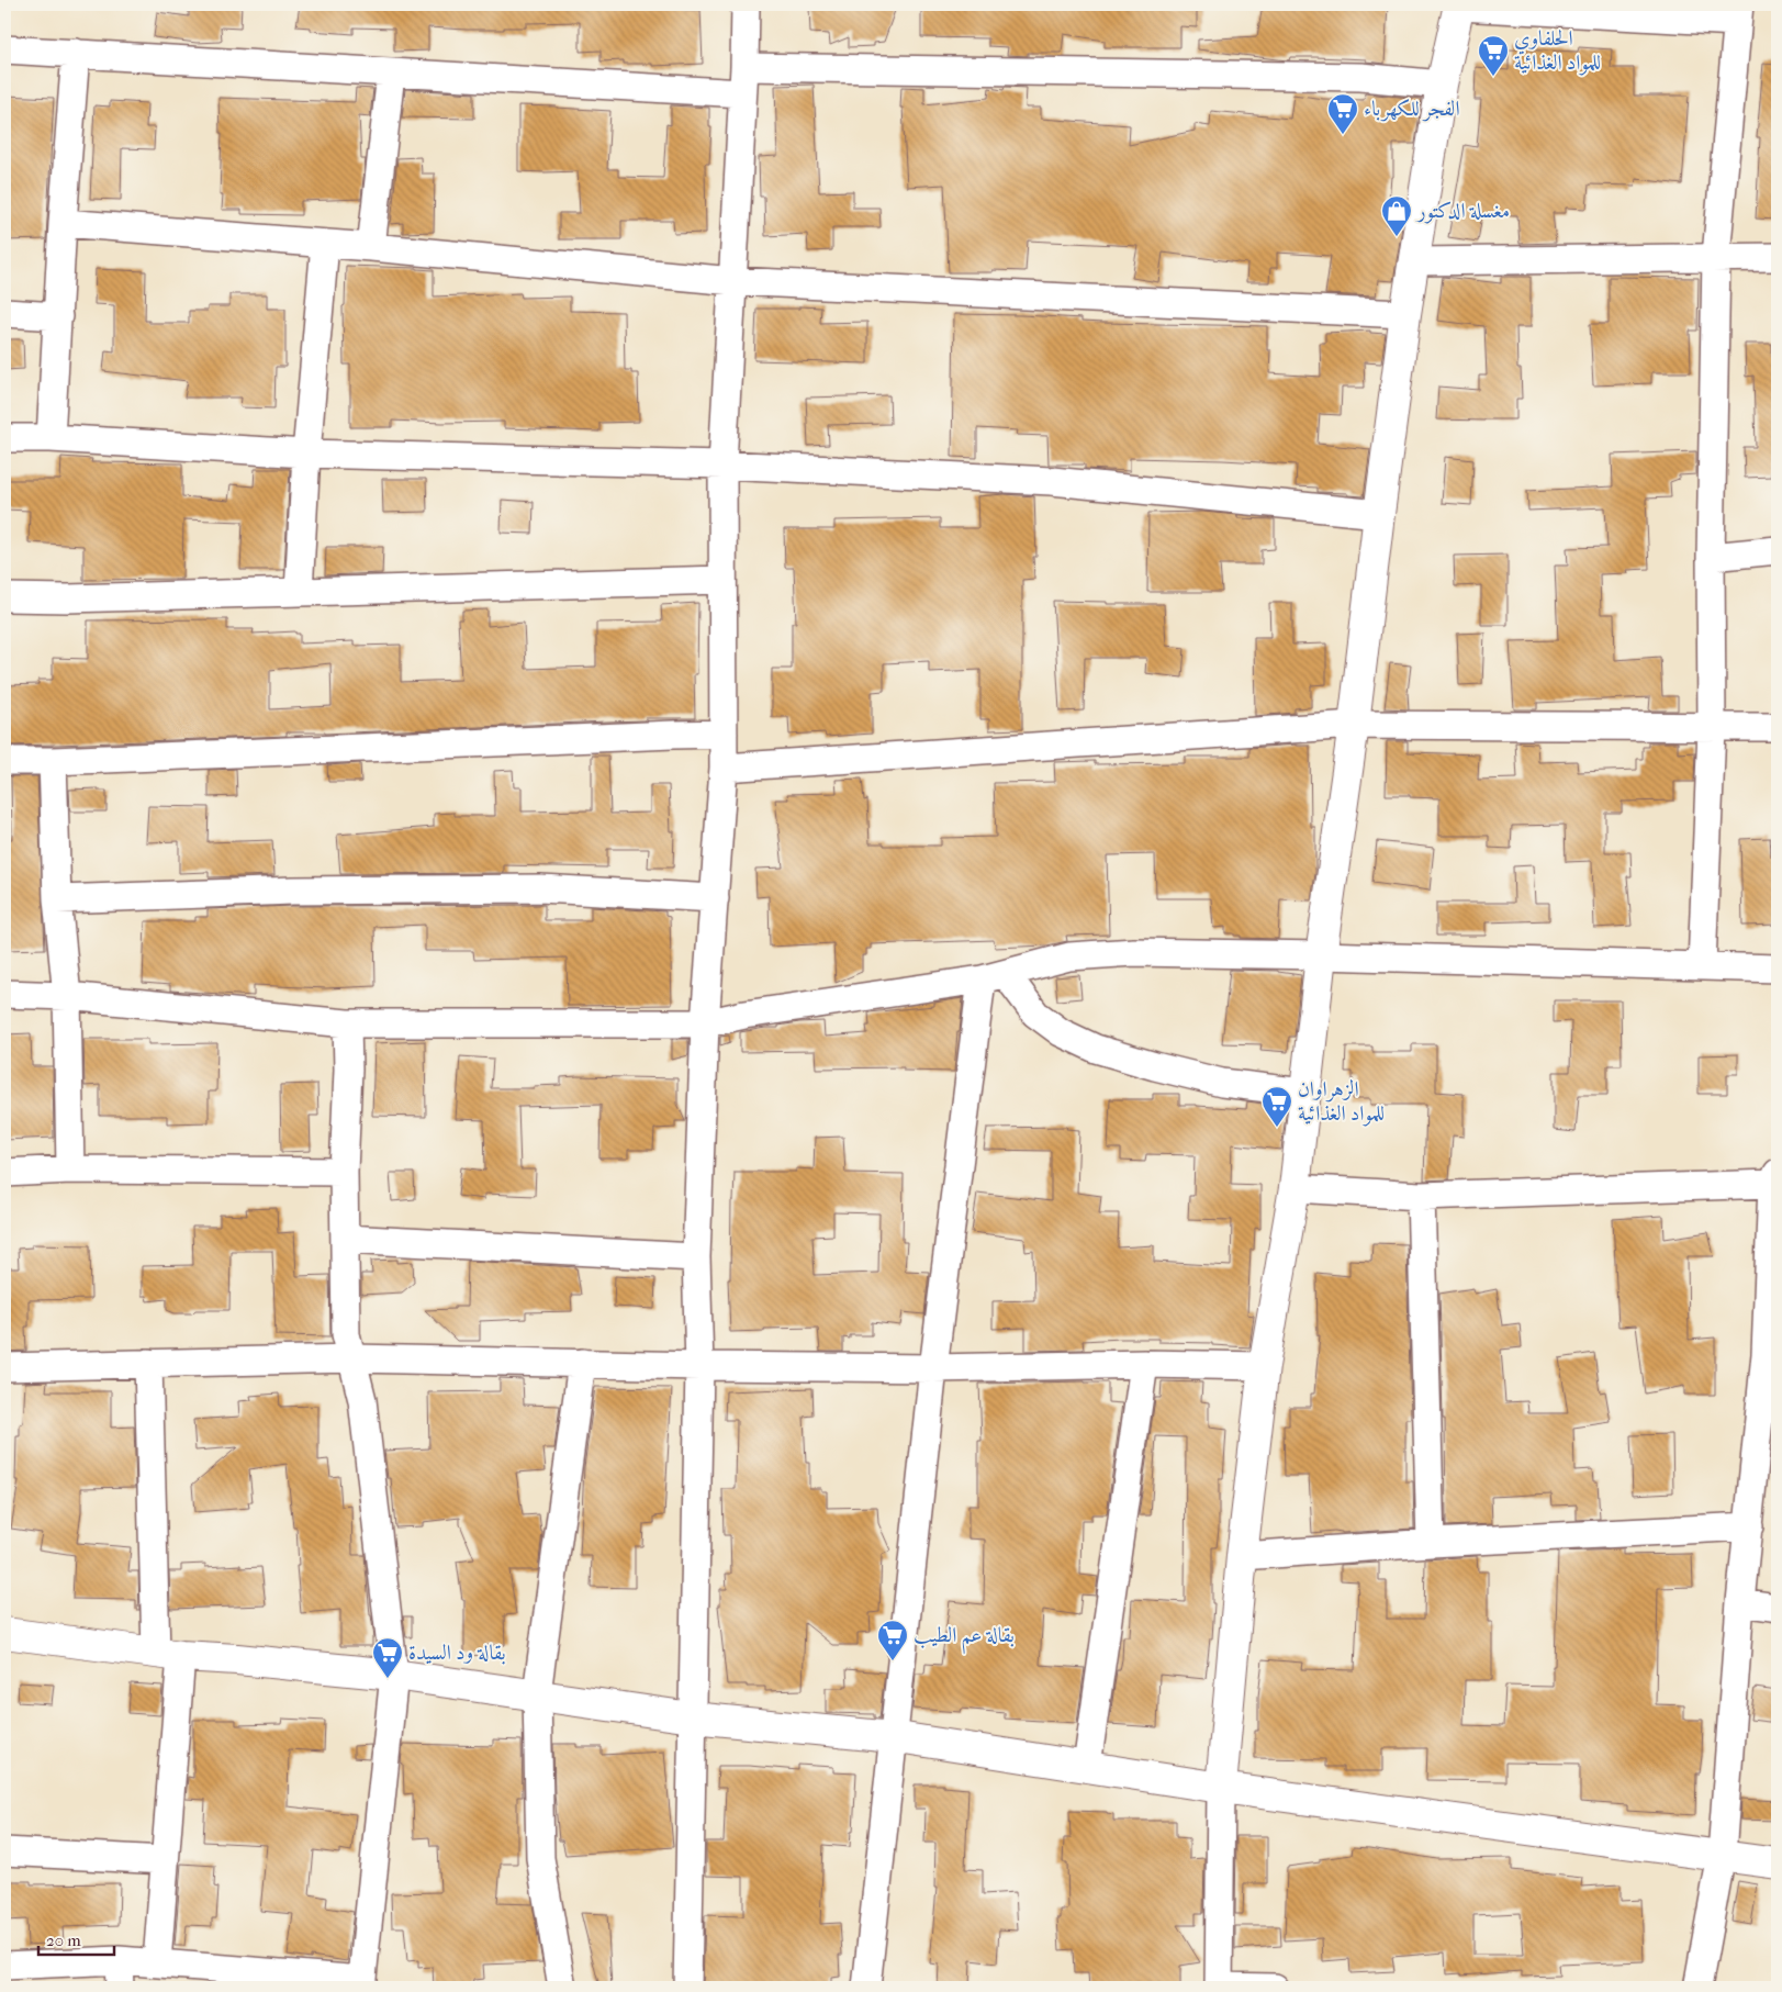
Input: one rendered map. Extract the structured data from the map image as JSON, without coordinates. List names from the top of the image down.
{
  "places": {
    "supermarket": [
      "الحلفاوي للمواد الغذائية",
      "الفجر للكهرباء",
      "الزهراوان للمواد الغذائية",
      "بقالة عم الطيب",
      "بقالة ود السيدة"
    ],
    "shop": ["مغسلة الدكتور"]
  },
  "scale_bar": "20 m"
}
